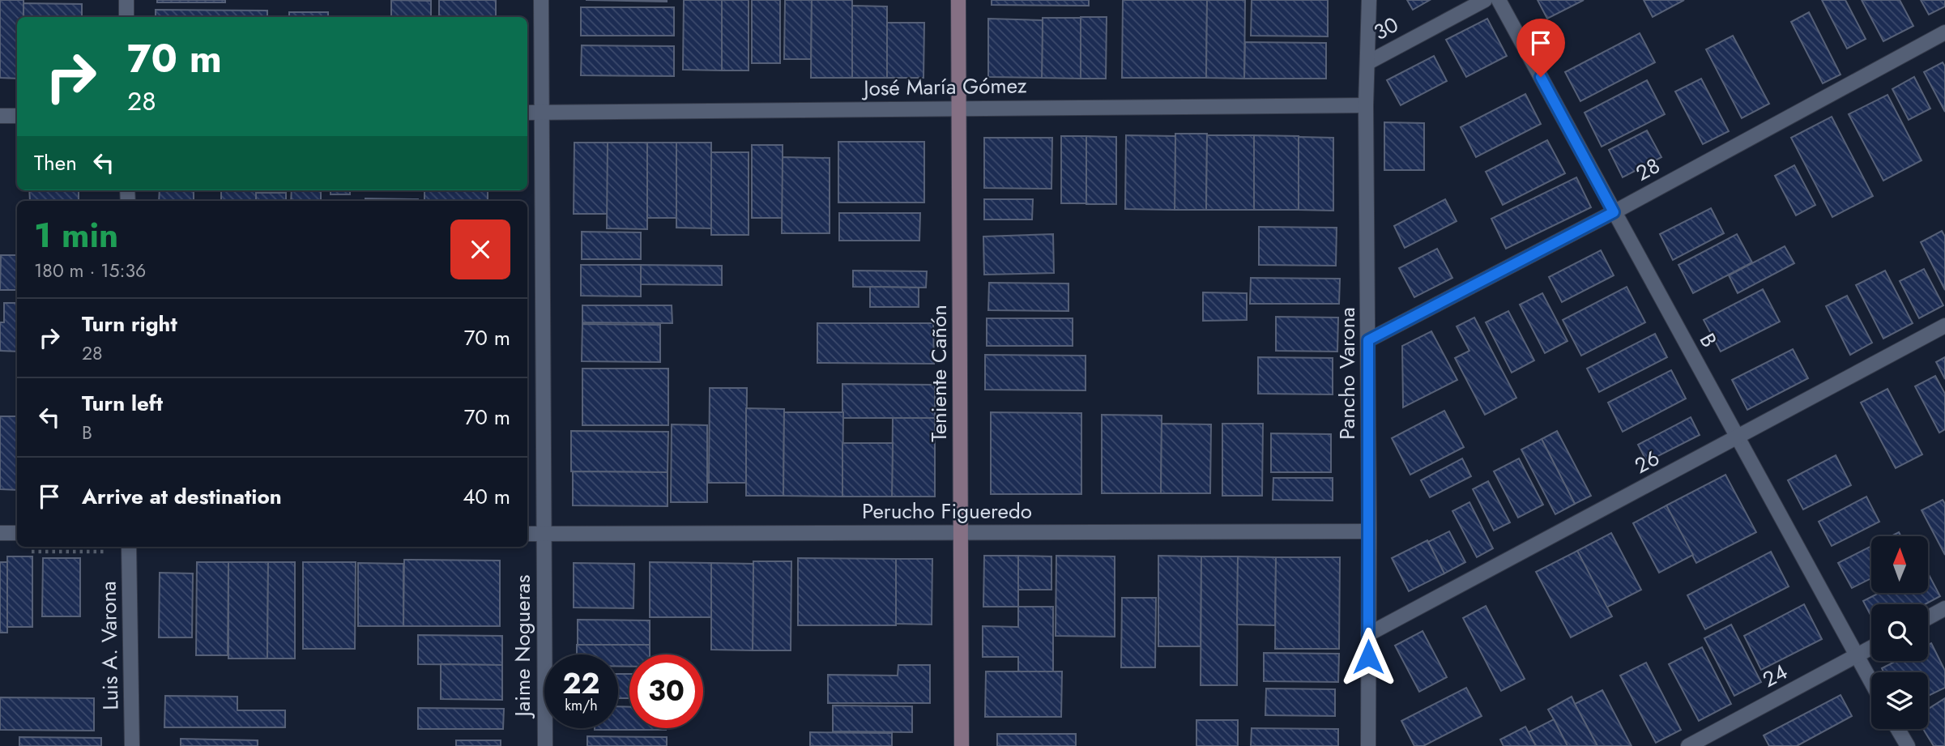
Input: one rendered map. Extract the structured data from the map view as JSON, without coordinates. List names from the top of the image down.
{
  "streets": {
    "street": [
      "30",
      "José María Gómez",
      "28",
      "B",
      "Teniente Cañón",
      "Pancho Varona",
      "26",
      "Perucho Figueredo",
      "Luis A. Varona",
      "Jaime Nogueras",
      "24"
    ]
  },
  "crossings": [
    ["30", "Pancho Varona"],
    ["José María Gómez", "Teniente Cañón"],
    ["José María Gómez", "Pancho Varona"],
    ["José María Gómez", "Jaime Nogueras"],
    ["28", "B"],
    ["28", "Pancho Varona"],
    ["B", "26"],
    ["B", "24"],
    ["Teniente Cañón", "Perucho Figueredo"],
    ["Pancho Varona", "26"],
    ["Pancho Varona", "Perucho Figueredo"],
    ["Perucho Figueredo", "Jaime Nogueras"]
  ],
  "north": "top",
  "page": {
    "turn": ["70 m", "28"],
    "then": "Then",
    "heading": ["1 min", "180 m · 15:36"],
    "list": [
      {
        "name": "Turn right",
        "note": "28",
        "value": "70 m"
      },
      {
        "name": "Turn left",
        "note": "B",
        "value": "70 m"
      },
      {
        "name": "Arrive at destination",
        "value": "40 m"
      }
    ],
    "speed": "22 km/h",
    "limit": "30"
  }
}
